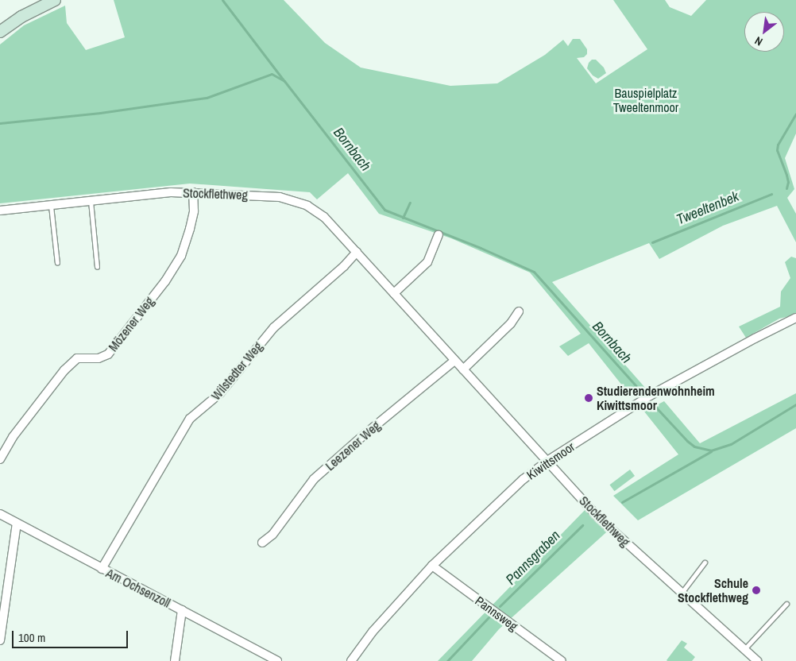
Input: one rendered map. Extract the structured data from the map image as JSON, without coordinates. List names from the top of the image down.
{
  "streets": {
    "street": [
      "Stockflethweg",
      "Mözener Weg",
      "Wilstedter Weg",
      "Leezener Weg",
      "Kiwittsmoor",
      "Am Ochsenzoll",
      "Pannsweg"
    ]
  },
  "crossings": [
    ["Stockflethweg", "Mözener Weg"],
    ["Stockflethweg", "Wilstedter Weg"],
    ["Stockflethweg", "Leezener Weg"],
    ["Stockflethweg", "Kiwittsmoor"],
    ["Wilstedter Weg", "Am Ochsenzoll"],
    ["Kiwittsmoor", "Pannsweg"]
  ],
  "water": ["Bornbach", "Tweeltenbek", "Pannsgraben"],
  "parks": ["Bauspielplatz Tweeltenmoor"],
  "places": ["Studierendenwohnheim Kiwittsmoor", "Schule Stockflethweg"],
  "scale_bar": "100 m",
  "north": "bottom left"
}
